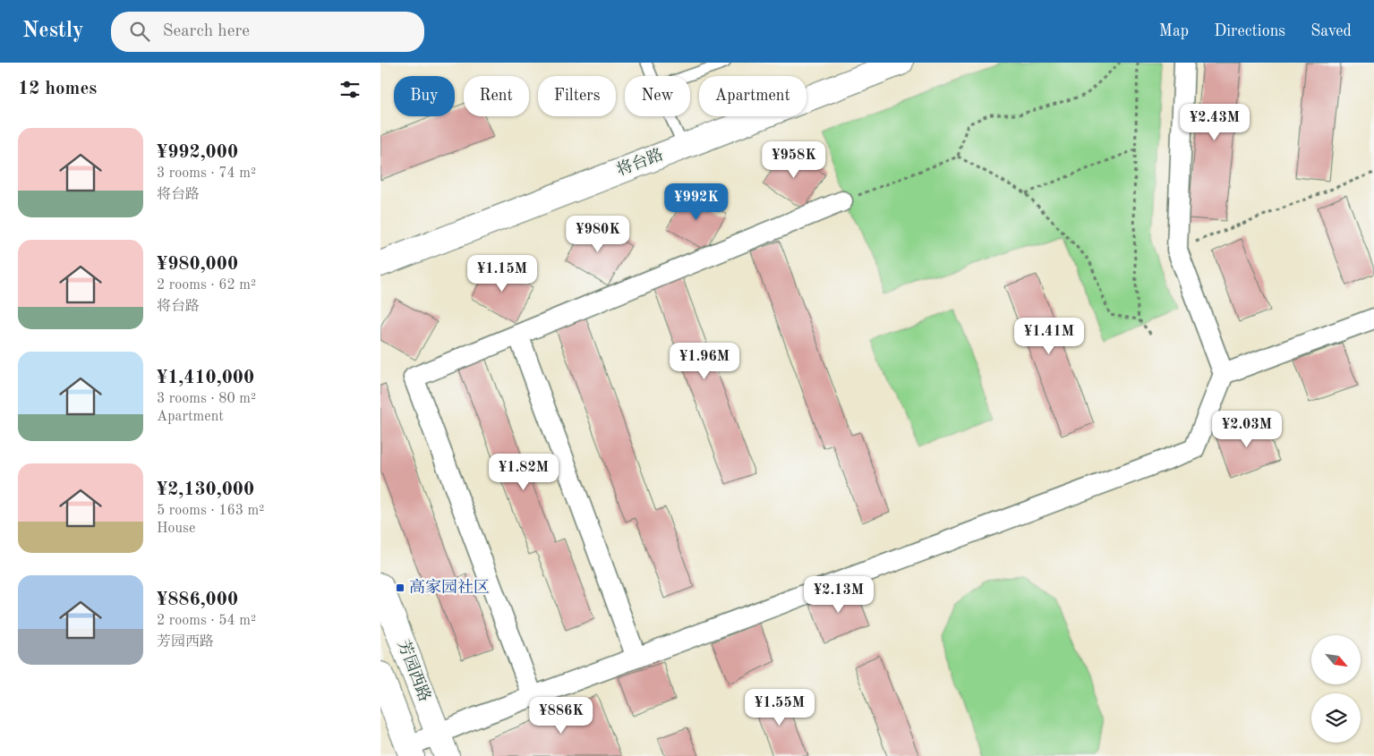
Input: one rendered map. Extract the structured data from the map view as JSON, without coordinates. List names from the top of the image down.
{
  "streets": {
    "main road": ["将台路", "芳园西路"]
  },
  "places": {
    "transit": ["高家园社区"]
  },
  "north": "bottom right",
  "page": {
    "header": "Nestly",
    "search": "Search here",
    "nav": ["Map", "Directions", "Saved"],
    "heading": "12 homes",
    "chip": [
      "Buy",
      "Rent",
      "Filters",
      "New",
      "Apartment"
    ],
    "price": [
      "¥2.43M",
      "¥958K",
      "¥992K",
      "¥980K",
      "¥1.15M",
      "¥1.41M",
      "¥1.96M",
      "¥2.03M",
      "¥1.82M",
      "¥2.13M",
      "¥1.55M",
      "¥886K"
    ],
    "list": [
      {
        "name": "¥992,000",
        "note": "3 rooms · 74 m² · 将台路"
      },
      {
        "name": "¥980,000",
        "note": "2 rooms · 62 m² · 将台路"
      },
      {
        "name": "¥1,410,000",
        "note": "3 rooms · 80 m² · Apartment"
      },
      {
        "name": "¥2,130,000",
        "note": "5 rooms · 163 m² · House"
      },
      {
        "name": "¥886,000",
        "note": "2 rooms · 54 m² · 芳园西路"
      }
    ]
  }
}
